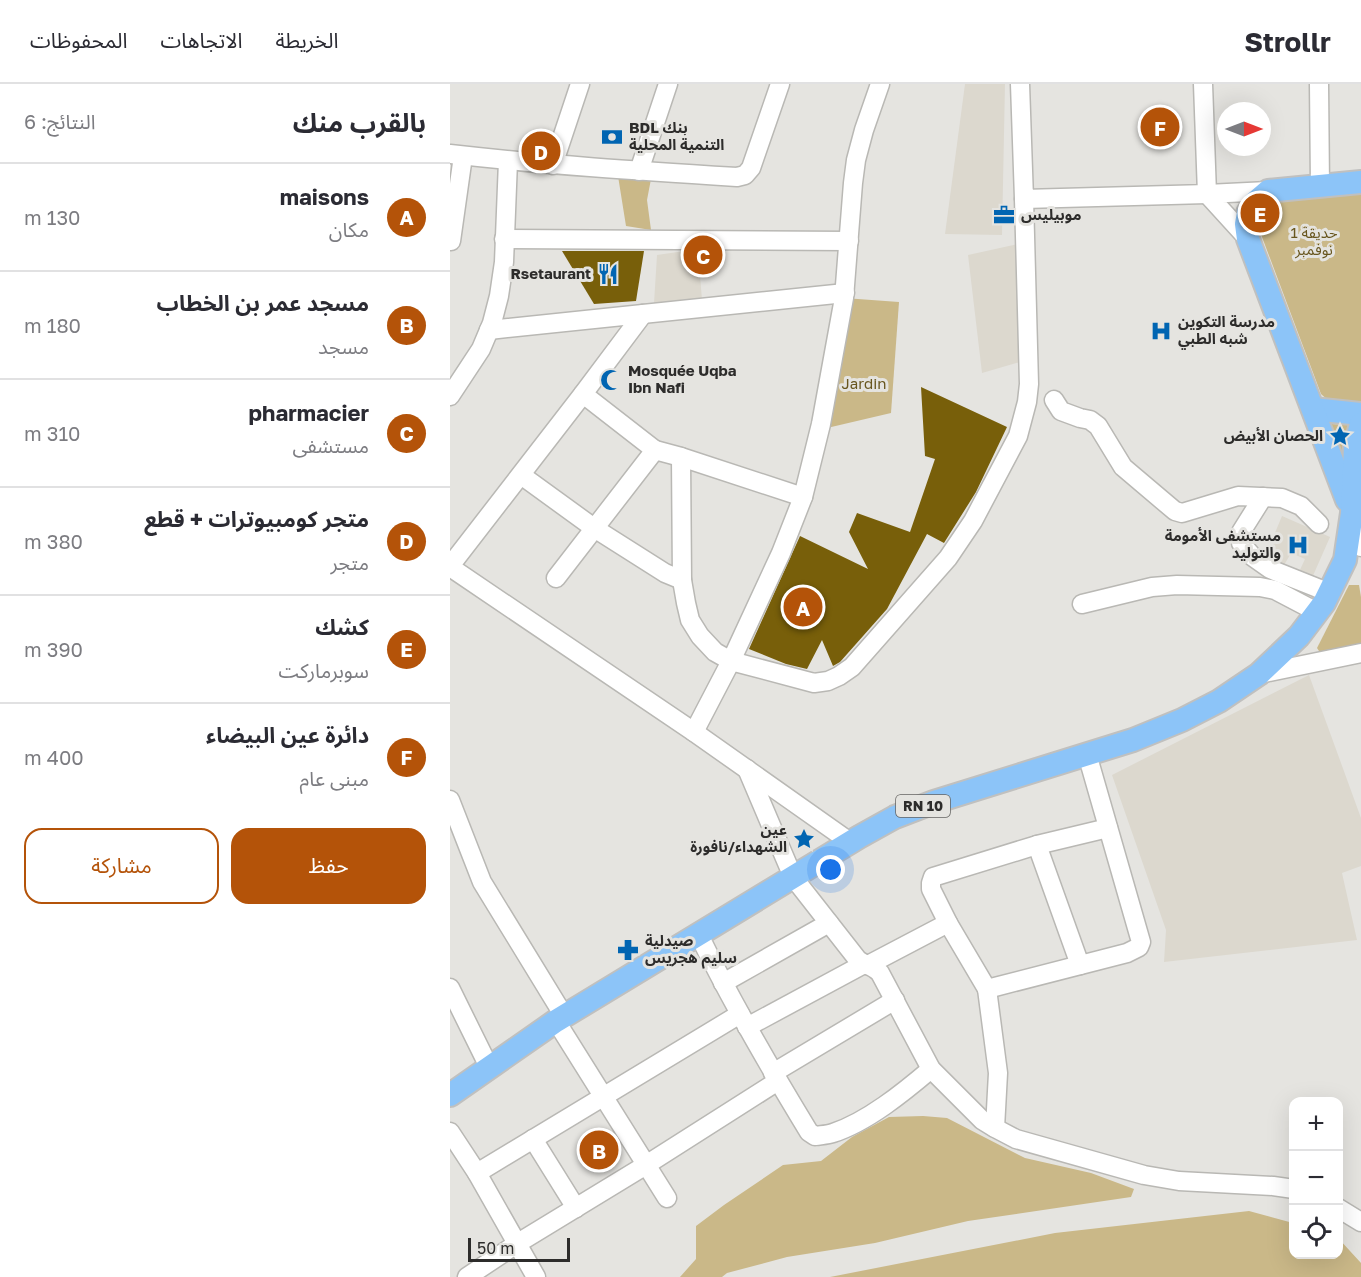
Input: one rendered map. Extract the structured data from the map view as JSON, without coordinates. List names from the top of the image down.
{
  "streets": {
    "main road": ["RN 10"]
  },
  "parks": ["حديقة 1 نوفمبر", "Jardin"],
  "places": {
    "bank": ["BDL بنك التنمية المحلية"],
    "office": ["موبيليس"],
    "restaurant": ["Rsetaurant"],
    "hospital": ["مدرسة التكوين شبه الطبي", "مستشفى الأمومة والتوليد"],
    "mosque": ["Mosquée Uqba Ibn Nafi"],
    "place": ["الحصان الأبيض", "عين الشهداء/نافورة"],
    "pharmacy": ["صيدلية سليم هجريس"]
  },
  "scale_bar": "50 m",
  "north": "right",
  "page": {
    "header": "Strollr",
    "nav": ["الخريطة", "الاتجاهات", "المحفوظات"],
    "heading": ["بالقرب منك", "النتائج: 6"],
    "pins": [
      "F",
      "D",
      "E",
      "C",
      "A",
      "B"
    ],
    "list": [
      {
        "mark": "A",
        "name": "maisons",
        "note": "مكان",
        "value": "130 m"
      },
      {
        "mark": "B",
        "name": "مسجد عمر بن الخطاب",
        "note": "مسجد",
        "value": "180 m"
      },
      {
        "mark": "C",
        "name": "pharmacier",
        "note": "مستشفى",
        "value": "310 m"
      },
      {
        "mark": "D",
        "name": "متجر كومبيوترات + قطع",
        "note": "متجر",
        "value": "380 m"
      },
      {
        "mark": "E",
        "name": "كشك",
        "note": "سوبرماركت",
        "value": "390 m"
      },
      {
        "mark": "F",
        "name": "دائرة عين البيضاء",
        "note": "مبنى عام",
        "value": "400 m"
      }
    ],
    "buttons": ["حفظ", "مشاركة"],
    "map_buttons": ["+", "−"],
    "scale": "50 m"
  }
}
